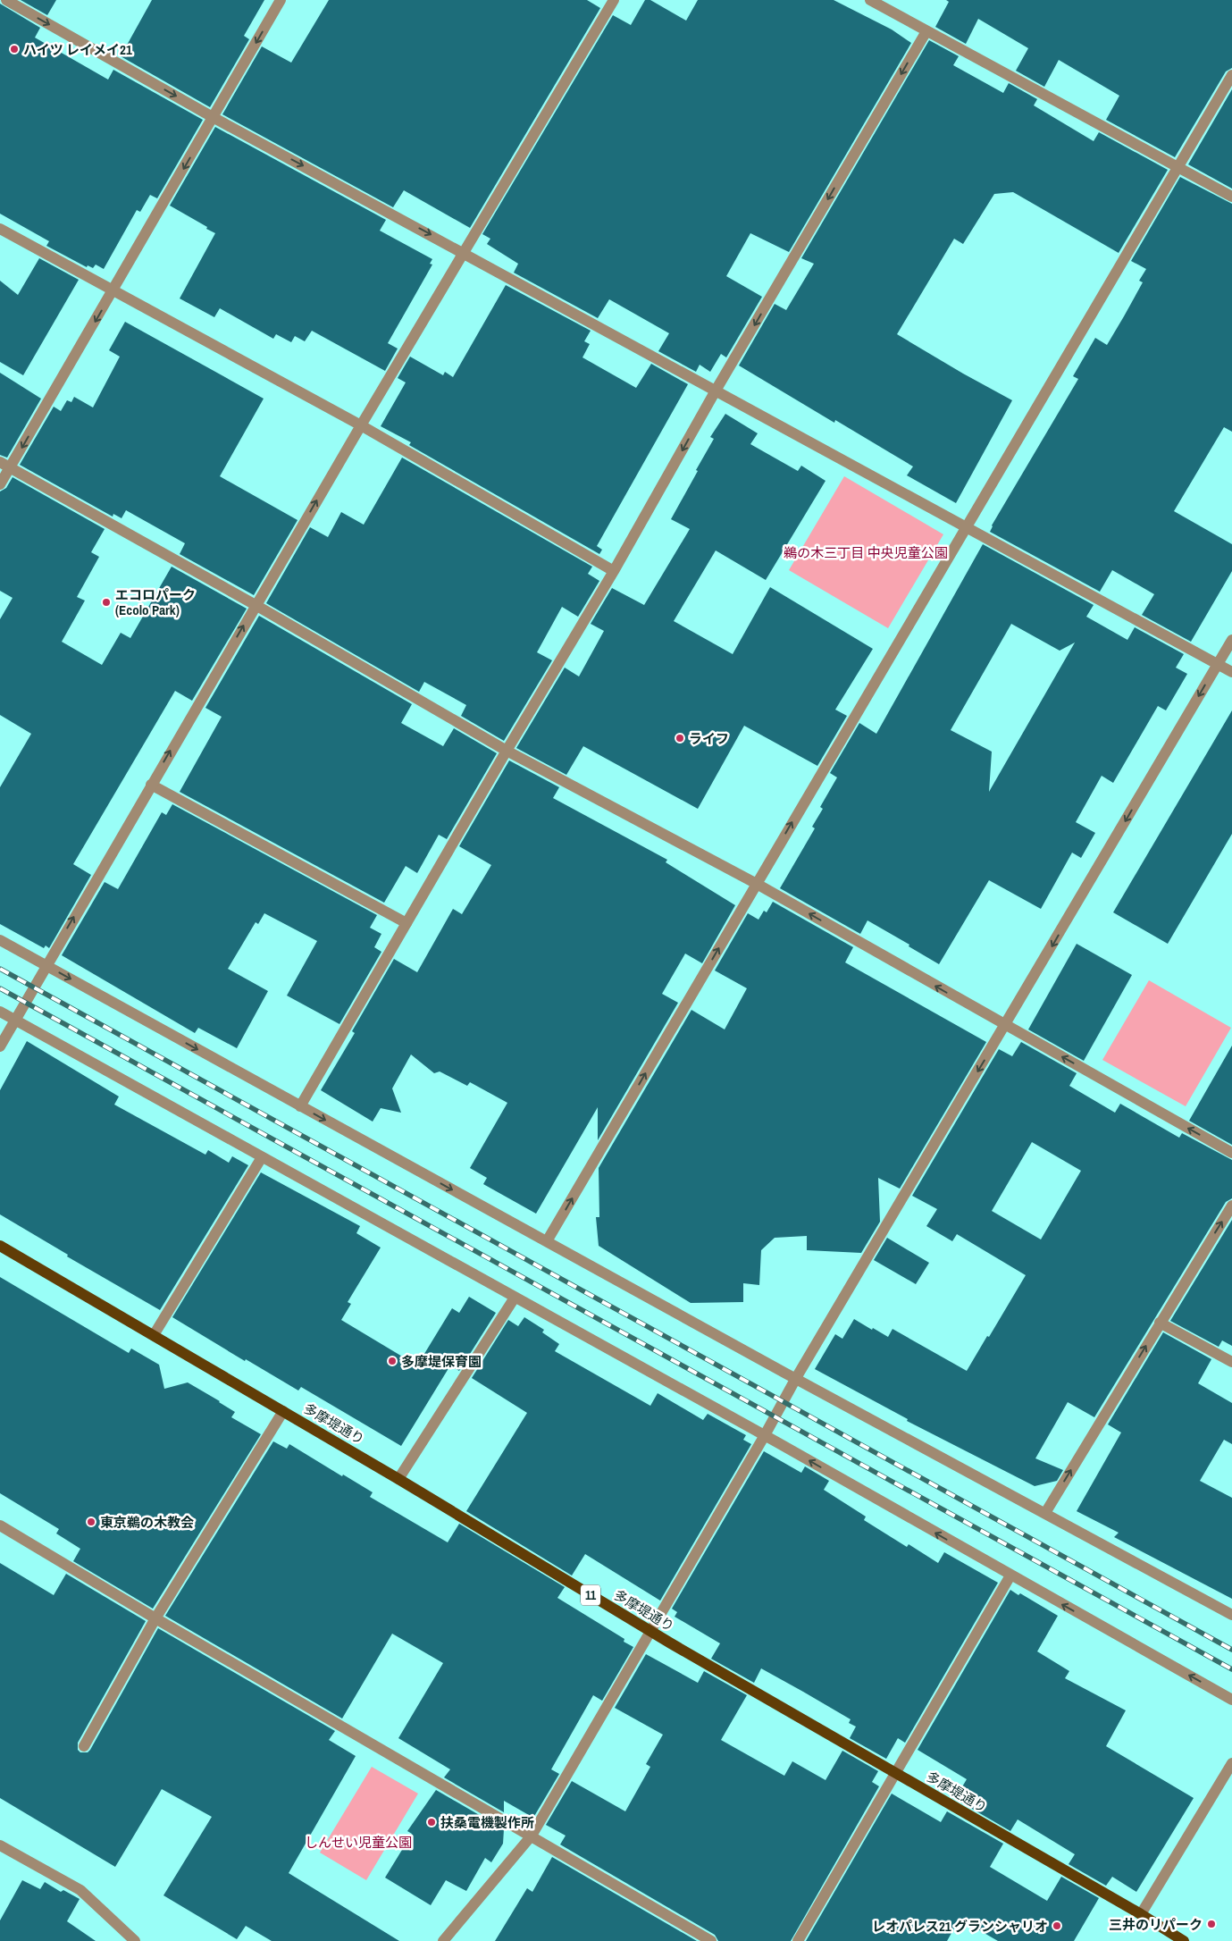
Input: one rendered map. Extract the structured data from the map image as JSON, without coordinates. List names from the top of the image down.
{
  "streets": {
    "main road": ["多摩堤通り", "11"]
  },
  "parks": ["鵜の木三丁目 中央児童公園", "しんせい児童公園"],
  "places": [
    "ハイツ レイメイ21",
    "エコロパーク (Ecolo Park)",
    "ライフ",
    "多摩堤保育園",
    "東京鵜の木教会",
    "扶桑電機製作所",
    "三井のリパーク",
    "レオパレス21 グランシャリオ"
  ]
}
